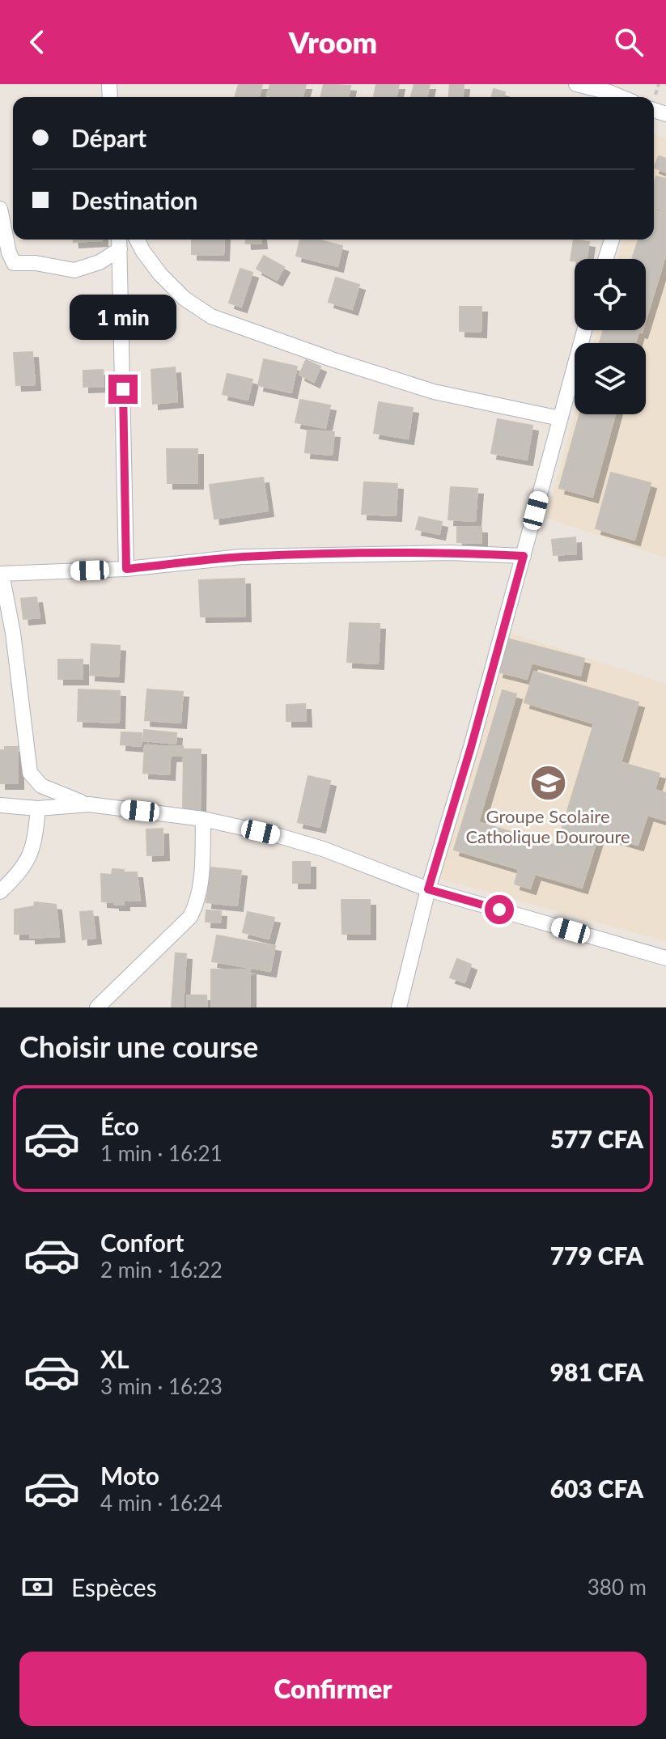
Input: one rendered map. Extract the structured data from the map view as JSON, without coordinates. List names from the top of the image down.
{
  "places": {
    "school or university": ["Groupe Scolaire Catholique Douroure"]
  },
  "page": {
    "header": "Vroom",
    "banner": ["Départ", "Destination"],
    "bubble": "1 min",
    "heading": "Choisir une course",
    "list": [
      {
        "name": "Éco",
        "note": "1 min · 16:21",
        "value": "577 CFA"
      },
      {
        "name": "Confort",
        "note": "2 min · 16:22",
        "value": "779 CFA"
      },
      {
        "name": "XL",
        "note": "3 min · 16:23",
        "value": "981 CFA"
      },
      {
        "name": "Moto",
        "note": "4 min · 16:24",
        "value": "603 CFA"
      }
    ],
    "pay": ["Espèces", "380 m"],
    "buttons": "Confirmer"
  }
}
